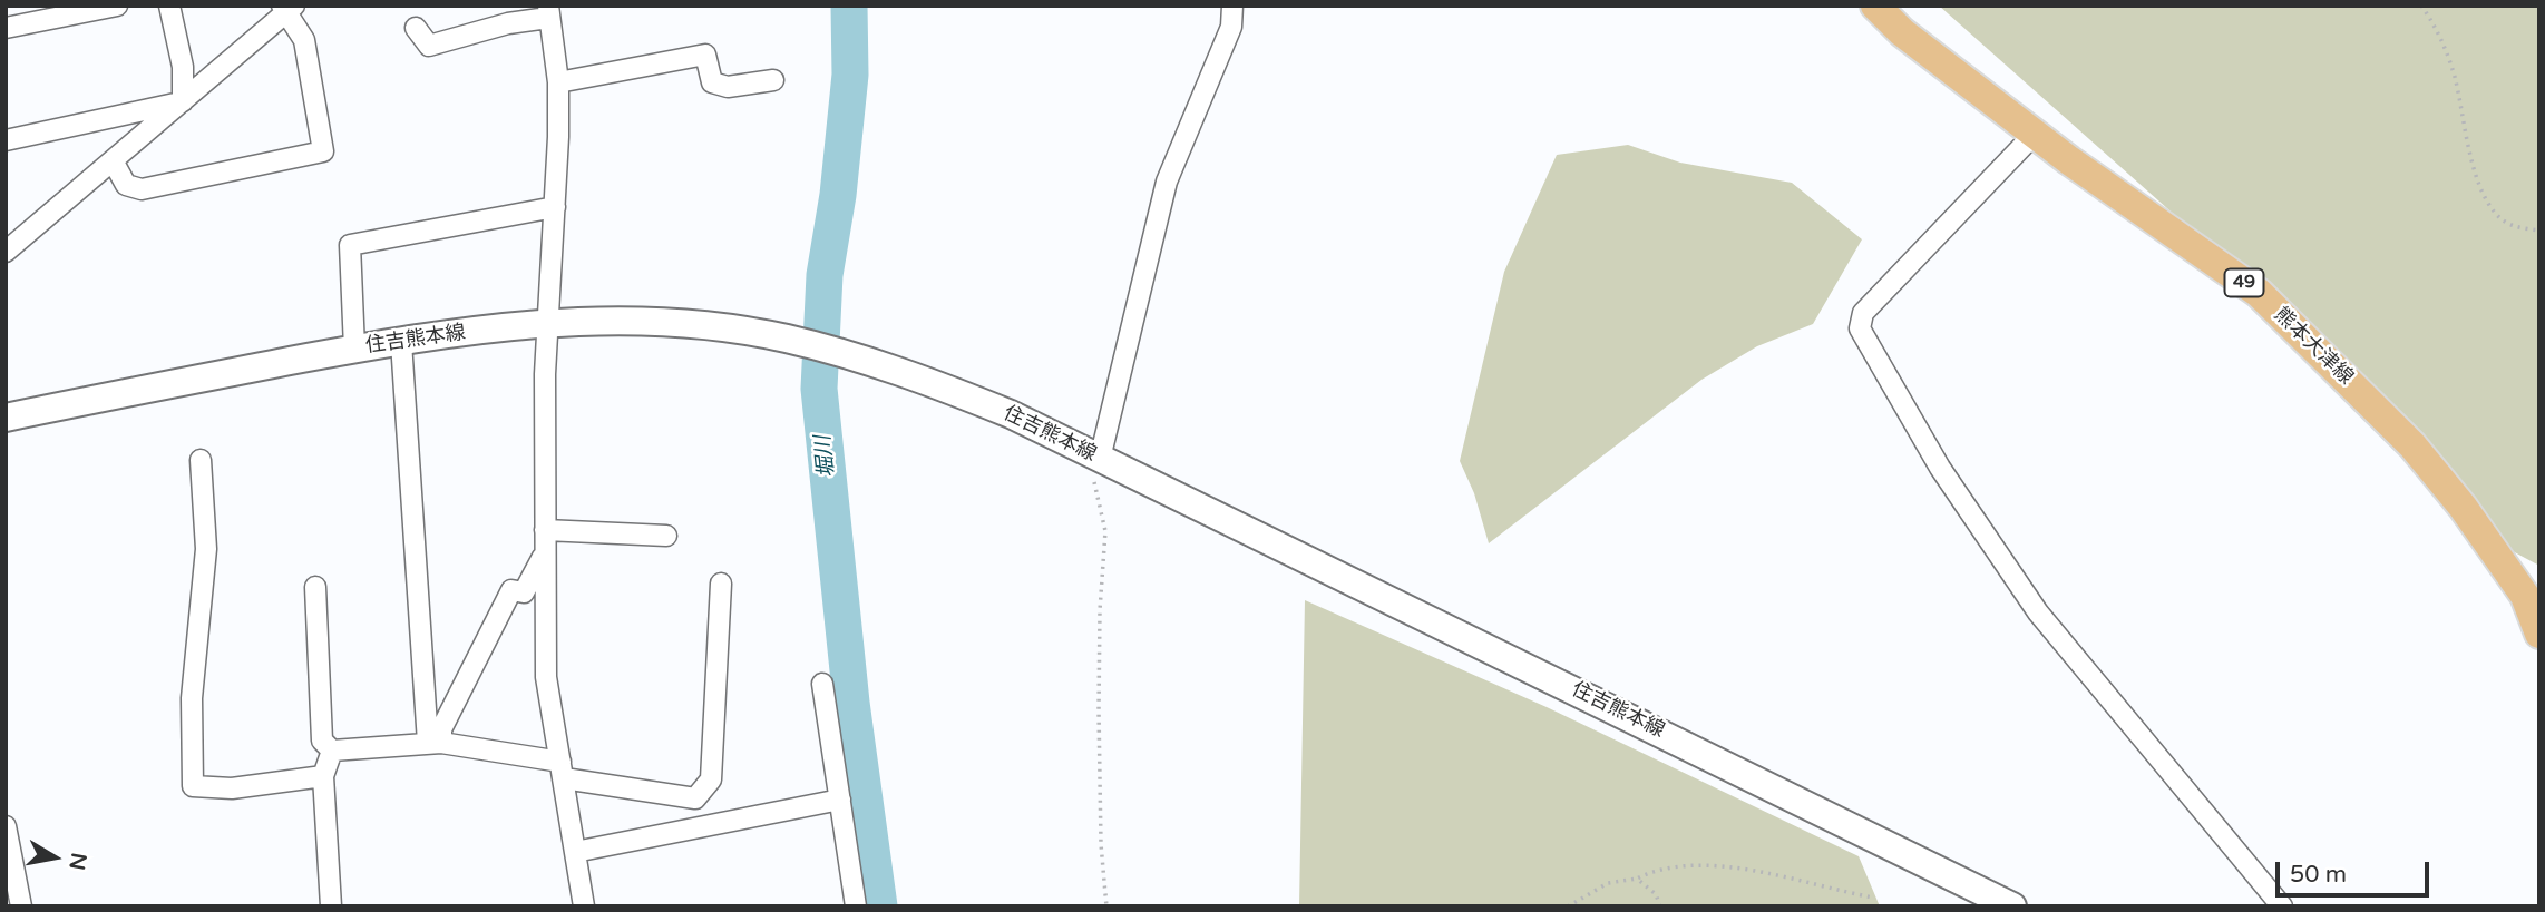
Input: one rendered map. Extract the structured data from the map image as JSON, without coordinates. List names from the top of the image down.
{
  "streets": {
    "main road": ["49", "住吉熊本線", "熊本大津線"]
  },
  "water": ["堀川"],
  "scale_bar": "50 m",
  "north": "right"
}
